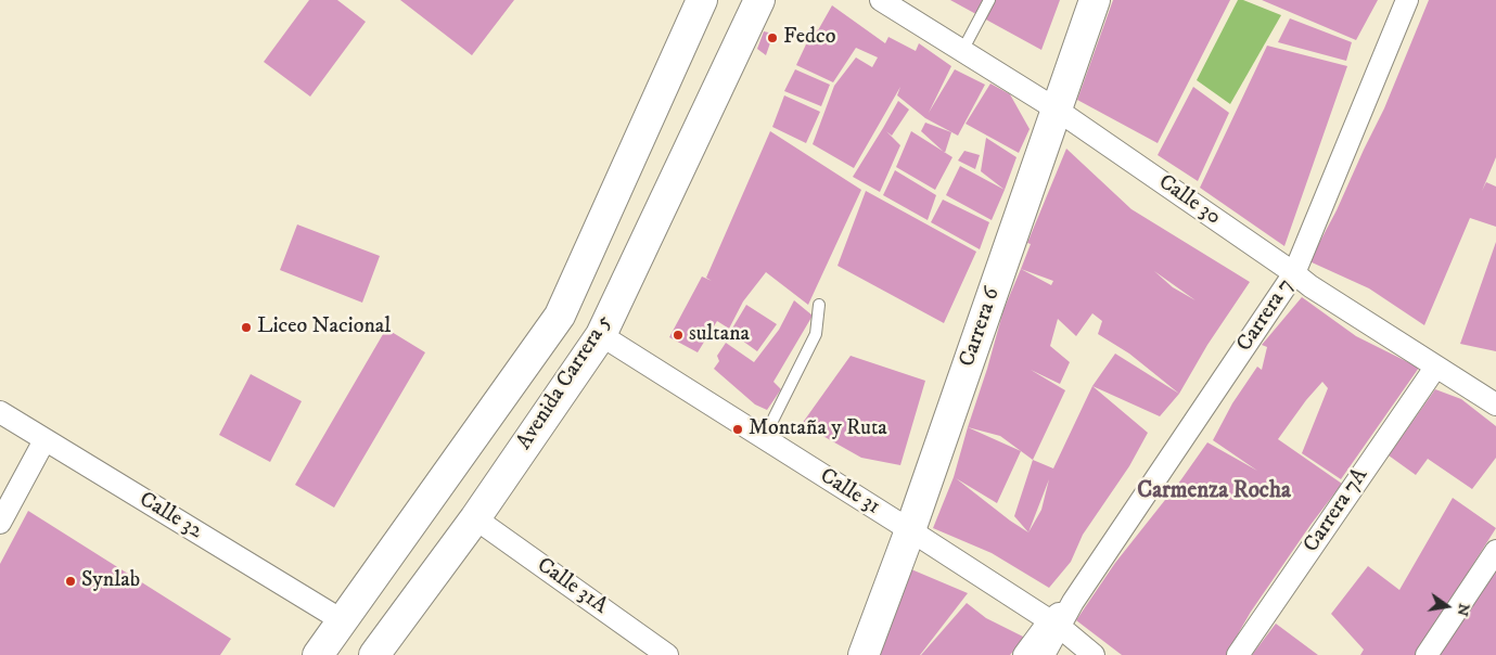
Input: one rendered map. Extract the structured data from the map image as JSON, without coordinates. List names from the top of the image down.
{
  "streets": {
    "main road": ["Carrera 6", "Avenida Carrera 5"],
    "street": [
      "Calle 30",
      "Carrera 7",
      "Calle 31",
      "Carrera 7A",
      "Calle 32",
      "Calle 31A"
    ]
  },
  "crossings": [
    ["Calle 30", "Carrera 7"],
    ["Calle 30", "Carrera 6"],
    ["Calle 30", "Carrera 7A"],
    ["Carrera 7", "Calle 31"],
    ["Carrera 6", "Calle 31"],
    ["Avenida Carrera 5", "Calle 31"],
    ["Avenida Carrera 5", "Calle 32"],
    ["Avenida Carrera 5", "Calle 31A"]
  ],
  "districts": ["Carmenza Rocha"],
  "places": [
    "Fedco",
    "Liceo Nacional",
    "sultana",
    "Montaña y Ruta",
    "Synlab"
  ],
  "north": "right"
}
